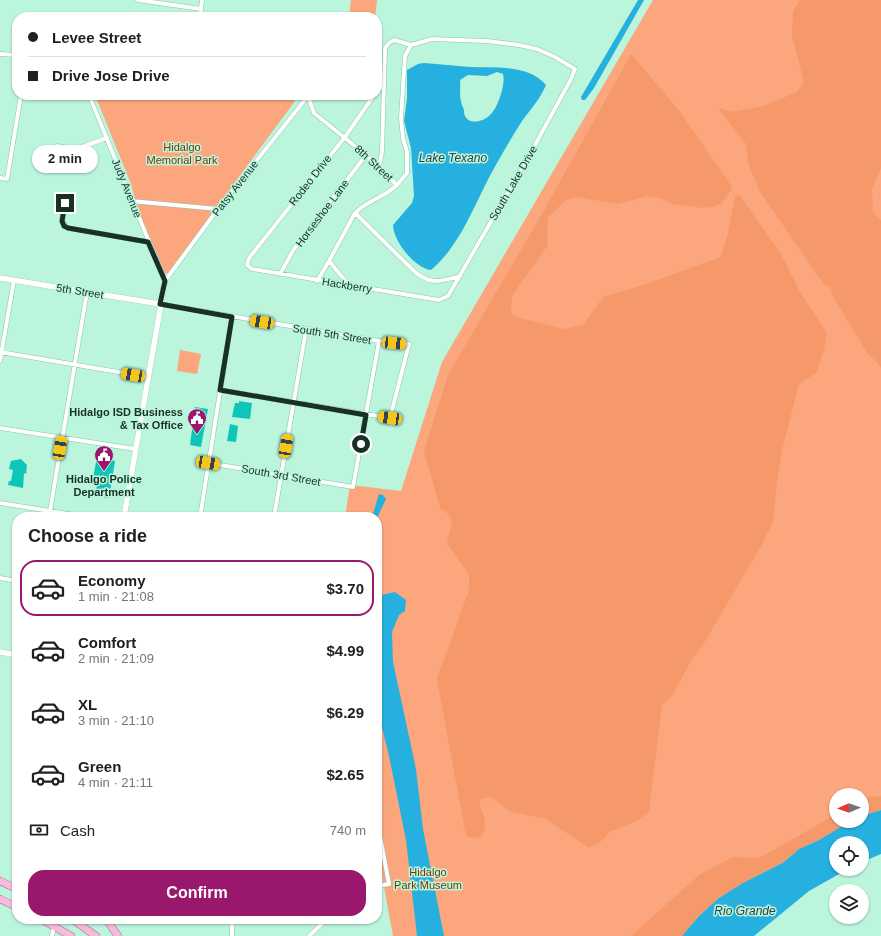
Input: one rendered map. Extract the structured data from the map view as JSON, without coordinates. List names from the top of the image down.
{
  "streets": {
    "street": [
      "8th Street",
      "Rodeo Drive",
      "South Lake Drive",
      "Judy Avenue",
      "Patsy Avenue",
      "Horseshoe Lane",
      "Hackberry",
      "5th Street",
      "South 5th Street",
      "South 3rd Street"
    ]
  },
  "crossings": [
    ["8th Street", "Rodeo Drive"],
    ["8th Street", "South Lake Drive"],
    ["8th Street", "Horseshoe Lane"],
    ["Rodeo Drive", "Hackberry"],
    ["South Lake Drive", "Hackberry"],
    ["Judy Avenue", "Patsy Avenue"],
    ["Horseshoe Lane", "Hackberry"],
    ["5th Street", "South 5th Street"],
    ["South 5th Street", "South 3rd Street"]
  ],
  "water": ["Lake Texano", "Rio Grande"],
  "parks": ["Hidalgo Memorial Park", "Hidalgo Park Museum"],
  "places": {
    "public building": ["Hidalgo ISD Business & Tax Office", "Hidalgo Police Department"]
  },
  "north": "left",
  "page": {
    "banner": ["Levee Street", "Drive Jose Drive"],
    "bubble": "2 min",
    "heading": "Choose a ride",
    "list": [
      {
        "name": "Economy",
        "note": "1 min · 21:08",
        "value": "$3.70"
      },
      {
        "name": "Comfort",
        "note": "2 min · 21:09",
        "value": "$4.99"
      },
      {
        "name": "XL",
        "note": "3 min · 21:10",
        "value": "$6.29"
      },
      {
        "name": "Green",
        "note": "4 min · 21:11",
        "value": "$2.65"
      }
    ],
    "pay": ["Cash", "740 m"],
    "buttons": "Confirm"
  }
}
